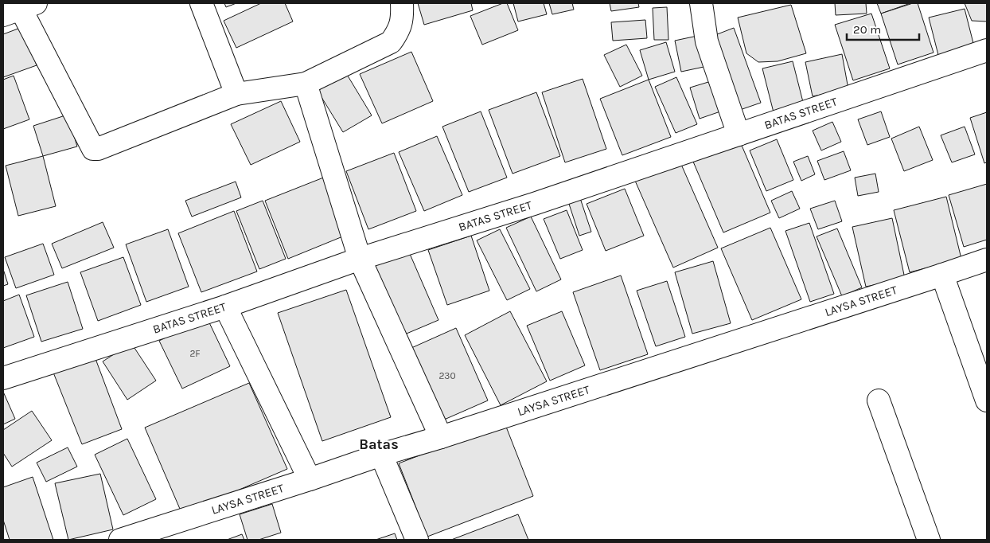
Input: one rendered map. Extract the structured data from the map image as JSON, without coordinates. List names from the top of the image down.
{
  "streets": {
    "street": ["BATAS STREET", "LAYSA STREET"]
  },
  "districts": ["Batas"],
  "house_numbers": ["2F", "230"],
  "scale_bar": "20 m"
}
